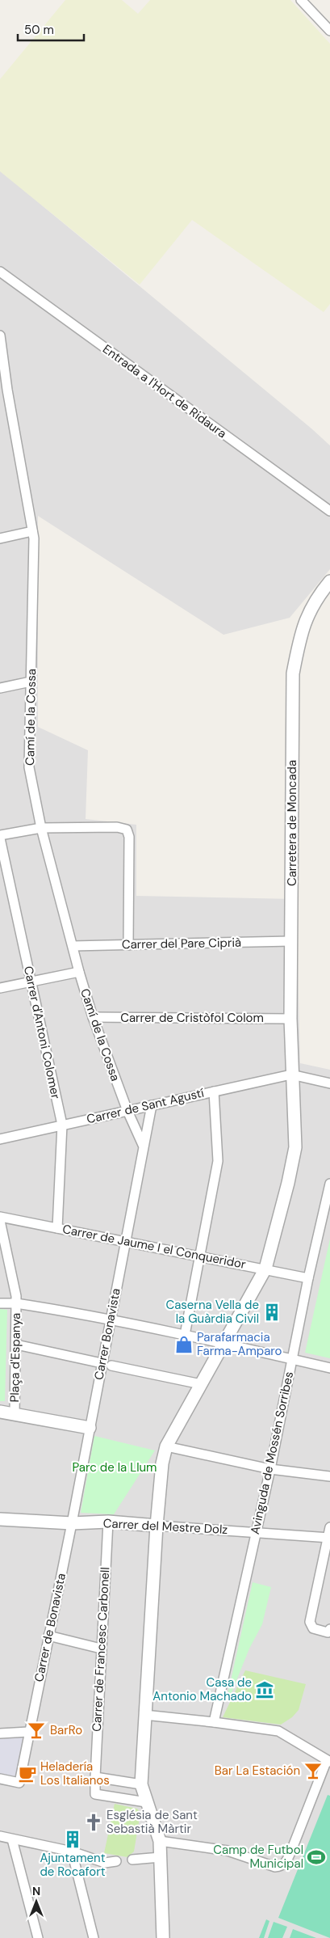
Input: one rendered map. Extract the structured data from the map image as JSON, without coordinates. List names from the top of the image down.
{
  "streets": {
    "street": [
      "Entrada a l'Hort de Ridaura",
      "Camí de la Cossa",
      "Carretera de Moncada",
      "Carrer del Pare Ciprià",
      "Carrer de Cristòfol Colom",
      "Carrer d'Antoni Colomer",
      "Carrer de Sant Agustí",
      "Carrer de Jaume I el Conqueridor",
      "Carrer Bonavista",
      "Plaça d'Espanya",
      "Avinguda de Mossén Sorribes",
      "Carrer del Mestre Dolz",
      "Carrer de Bonavista",
      "Carrer de Francesc Carbonell"
    ]
  },
  "crossings": [
    ["Camí de la Cossa", "Carrer del Pare Ciprià"],
    ["Camí de la Cossa", "Carrer de Cristòfol Colom"],
    ["Camí de la Cossa", "Carrer de Sant Agustí"],
    ["Carretera de Moncada", "Carrer del Pare Ciprià"],
    ["Carretera de Moncada", "Carrer de Cristòfol Colom"],
    ["Carretera de Moncada", "Carrer de Sant Agustí"],
    ["Carretera de Moncada", "Carrer de Jaume I el Conqueridor"],
    ["Carretera de Moncada", "Carrer del Mestre Dolz"],
    ["Carretera de Moncada", "Carrer de Francesc Carbonell"],
    ["Carrer d'Antoni Colomer", "Carrer de Sant Agustí"],
    ["Carrer d'Antoni Colomer", "Carrer de Jaume I el Conqueridor"],
    ["Carrer de Sant Agustí", "Carrer Bonavista"],
    ["Carrer de Jaume I el Conqueridor", "Carrer Bonavista"],
    ["Carrer de Jaume I el Conqueridor", "Avinguda de Mossén Sorribes"],
    ["Carrer Bonavista", "Carrer del Mestre Dolz"],
    ["Carrer Bonavista", "Carrer de Bonavista"],
    ["Avinguda de Mossén Sorribes", "Carrer del Mestre Dolz"],
    ["Carrer del Mestre Dolz", "Carrer de Bonavista"],
    ["Carrer del Mestre Dolz", "Carrer de Francesc Carbonell"]
  ],
  "parks": ["Parc de la Llum"],
  "places": {
    "building": ["Caserna Vella de la Guàrdia Civil", "Ajuntament de Rocafort"],
    "shop": ["Parafarmacia Farma-Amparo"],
    "museum": ["Casa de Antonio Machado"],
    "bar": ["BarRo", "Bar La Estación"],
    "cafe": ["Heladería Los Italianos"],
    "church": ["Església de Sant Sebastià Màrtir"],
    "sports": ["Camp de Futbol Municipal"]
  },
  "scale_bar": "50 m",
  "north": "top"
}
